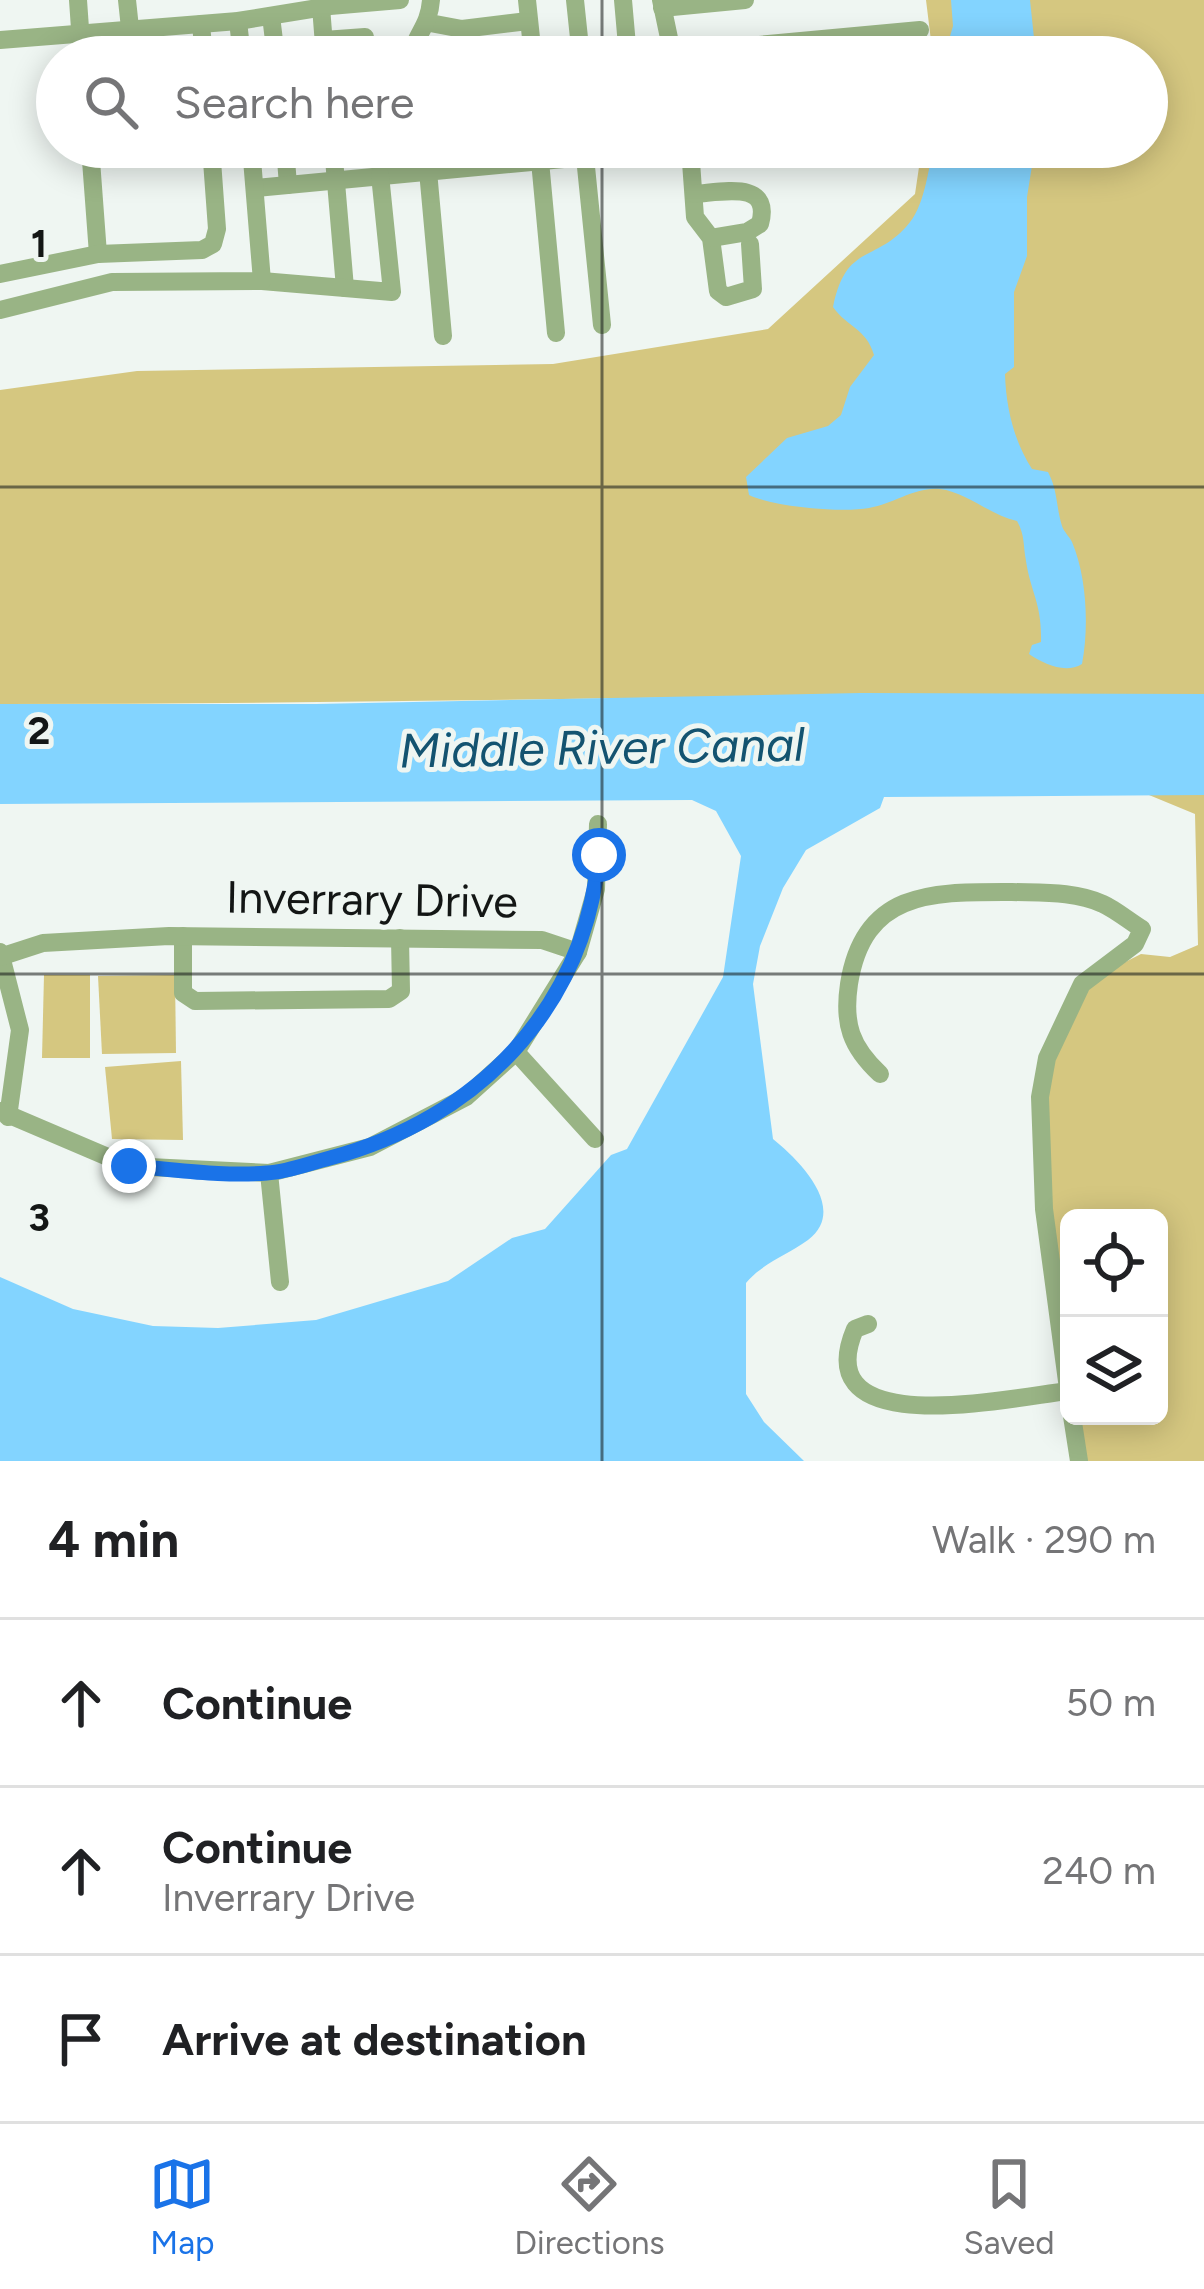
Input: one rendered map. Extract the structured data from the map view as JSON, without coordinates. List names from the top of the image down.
{
  "streets": {
    "street": ["Inverrary Drive"]
  },
  "water": ["Middle River Canal"],
  "page": {
    "search": "Search here",
    "heading": ["4 min", "Walk · 290 m"],
    "list": [
      ["Continue", "50 m"],
      ["Continue", "Inverrary Drive", "240 m"],
      "Arrive at destination"
    ],
    "nav": ["Map", "Directions", "Saved"]
  },
  "grid": {
    "rows": ["1", "2", "3"]
  }
}
